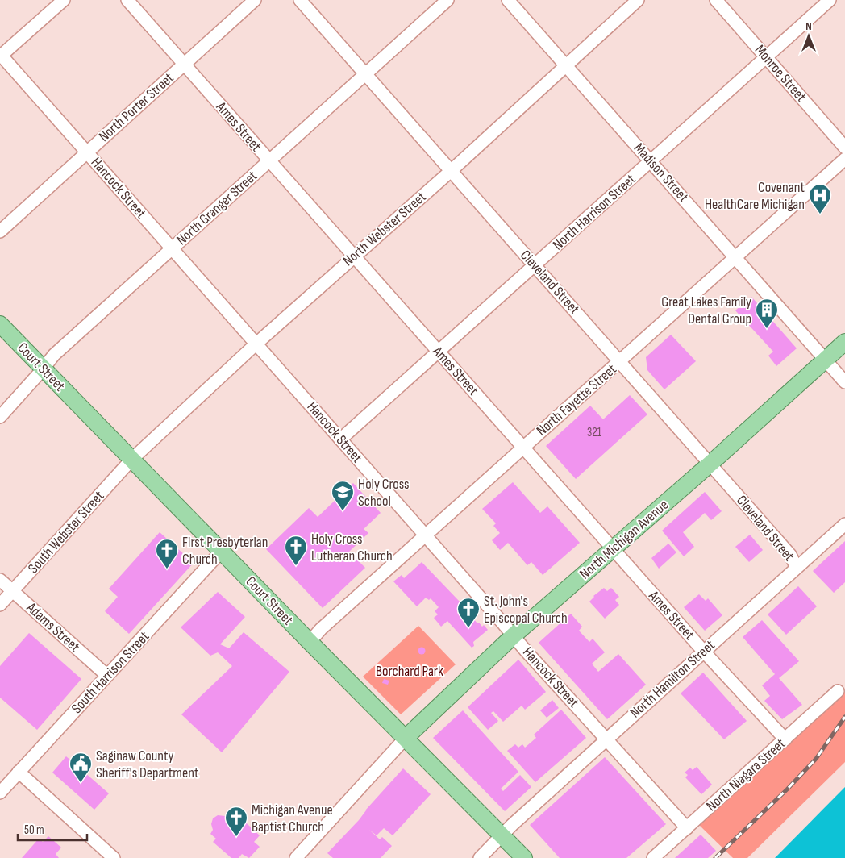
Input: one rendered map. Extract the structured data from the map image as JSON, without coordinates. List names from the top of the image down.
{
  "streets": {
    "main road": ["Court Street", "North Michigan Avenue"],
    "street": [
      "Monroe Street",
      "North Porter Street",
      "Ames Street",
      "Madison Street",
      "Hancock Street",
      "North Granger Street",
      "North Harrison Street",
      "North Webster Street",
      "Cleveland Street",
      "North Fayette Street",
      "South Webster Street",
      "Adams Street",
      "South Harrison Street",
      "North Hamilton Street",
      "North Niagara Street"
    ]
  },
  "crossings": [
    ["Monroe Street", "North Harrison Street"],
    ["North Porter Street", "Ames Street"],
    ["North Porter Street", "Hancock Street"],
    ["Ames Street", "North Granger Street"],
    ["Ames Street", "North Harrison Street"],
    ["Ames Street", "North Webster Street"],
    ["Ames Street", "North Fayette Street"],
    ["Ames Street", "North Michigan Avenue"],
    ["Ames Street", "North Hamilton Street"],
    ["Ames Street", "North Niagara Street"],
    ["Madison Street", "North Harrison Street"],
    ["Madison Street", "North Webster Street"],
    ["Madison Street", "North Fayette Street"],
    ["Madison Street", "North Michigan Avenue"],
    ["Hancock Street", "North Granger Street"],
    ["Hancock Street", "North Harrison Street"],
    ["Hancock Street", "North Webster Street"],
    ["Hancock Street", "North Fayette Street"],
    ["Hancock Street", "North Michigan Avenue"],
    ["Hancock Street", "North Hamilton Street"],
    ["Hancock Street", "North Niagara Street"],
    ["North Granger Street", "Cleveland Street"],
    ["North Granger Street", "Court Street"],
    ["North Harrison Street", "Cleveland Street"],
    ["North Webster Street", "Cleveland Street"],
    ["North Webster Street", "Court Street"],
    ["North Webster Street", "South Webster Street"],
    ["Cleveland Street", "North Fayette Street"],
    ["Cleveland Street", "North Michigan Avenue"],
    ["Cleveland Street", "North Hamilton Street"],
    ["Court Street", "North Fayette Street"],
    ["Court Street", "South Webster Street"],
    ["Court Street", "North Michigan Avenue"],
    ["Court Street", "South Harrison Street"],
    ["Court Street", "North Hamilton Street"],
    ["South Webster Street", "Adams Street"],
    ["Adams Street", "South Harrison Street"]
  ],
  "parks": ["Borchard Park"],
  "places": {
    "hospital": ["Covenant HealthCare Michigan"],
    "building": ["Great Lakes Family Dental Group"],
    "school or university": ["Holy Cross School"],
    "church": [
      "Holy Cross Lutheran Church",
      "First Presbyterian Church",
      "St. John's Episcopal Church",
      "Michigan Avenue Baptist Church"
    ],
    "public building": ["Saginaw County Sheriff's Department"]
  },
  "house_numbers": ["321"],
  "scale_bar": "50 m",
  "north": "top"
}
